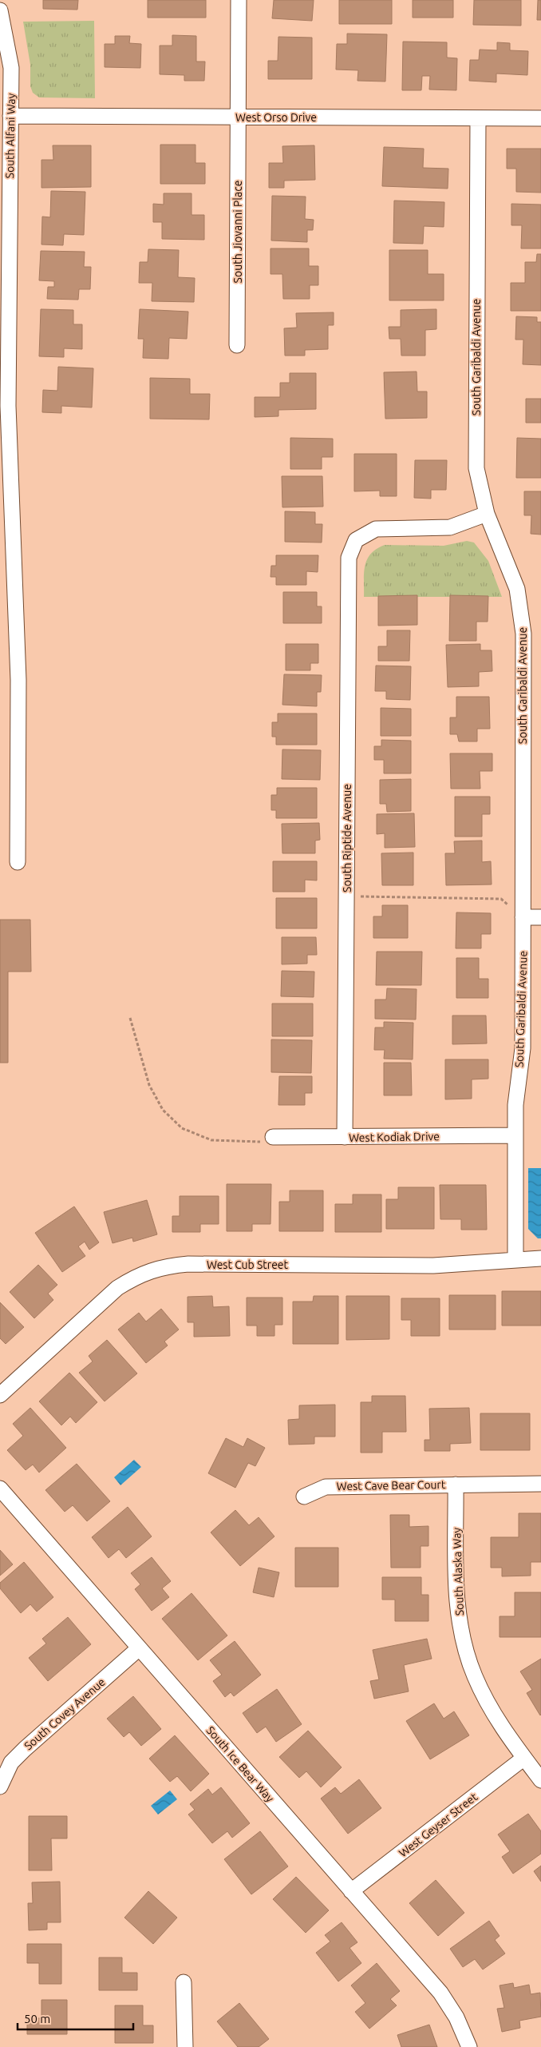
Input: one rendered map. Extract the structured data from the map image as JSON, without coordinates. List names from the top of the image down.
{
  "streets": {
    "street": [
      "West Orso Drive",
      "South Alfani Way",
      "South Jiovanni Place",
      "South Garibaldi Avenue",
      "South Riptide Avenue",
      "West Kodiak Drive",
      "West Cub Street",
      "West Cave Bear Court",
      "South Alaska Way",
      "South Covey Avenue",
      "South Ice Bear Way",
      "West Geyser Street"
    ]
  },
  "crossings": [
    ["West Orso Drive", "South Alfani Way"],
    ["West Orso Drive", "South Jiovanni Place"],
    ["West Orso Drive", "South Garibaldi Avenue"],
    ["South Garibaldi Avenue", "South Riptide Avenue"],
    ["South Garibaldi Avenue", "West Kodiak Drive"],
    ["South Garibaldi Avenue", "West Cub Street"],
    ["South Riptide Avenue", "West Kodiak Drive"],
    ["West Cave Bear Court", "South Alaska Way"],
    ["South Alaska Way", "West Geyser Street"],
    ["South Covey Avenue", "South Ice Bear Way"],
    ["South Ice Bear Way", "West Geyser Street"]
  ],
  "scale_bar": "50 m"
}
